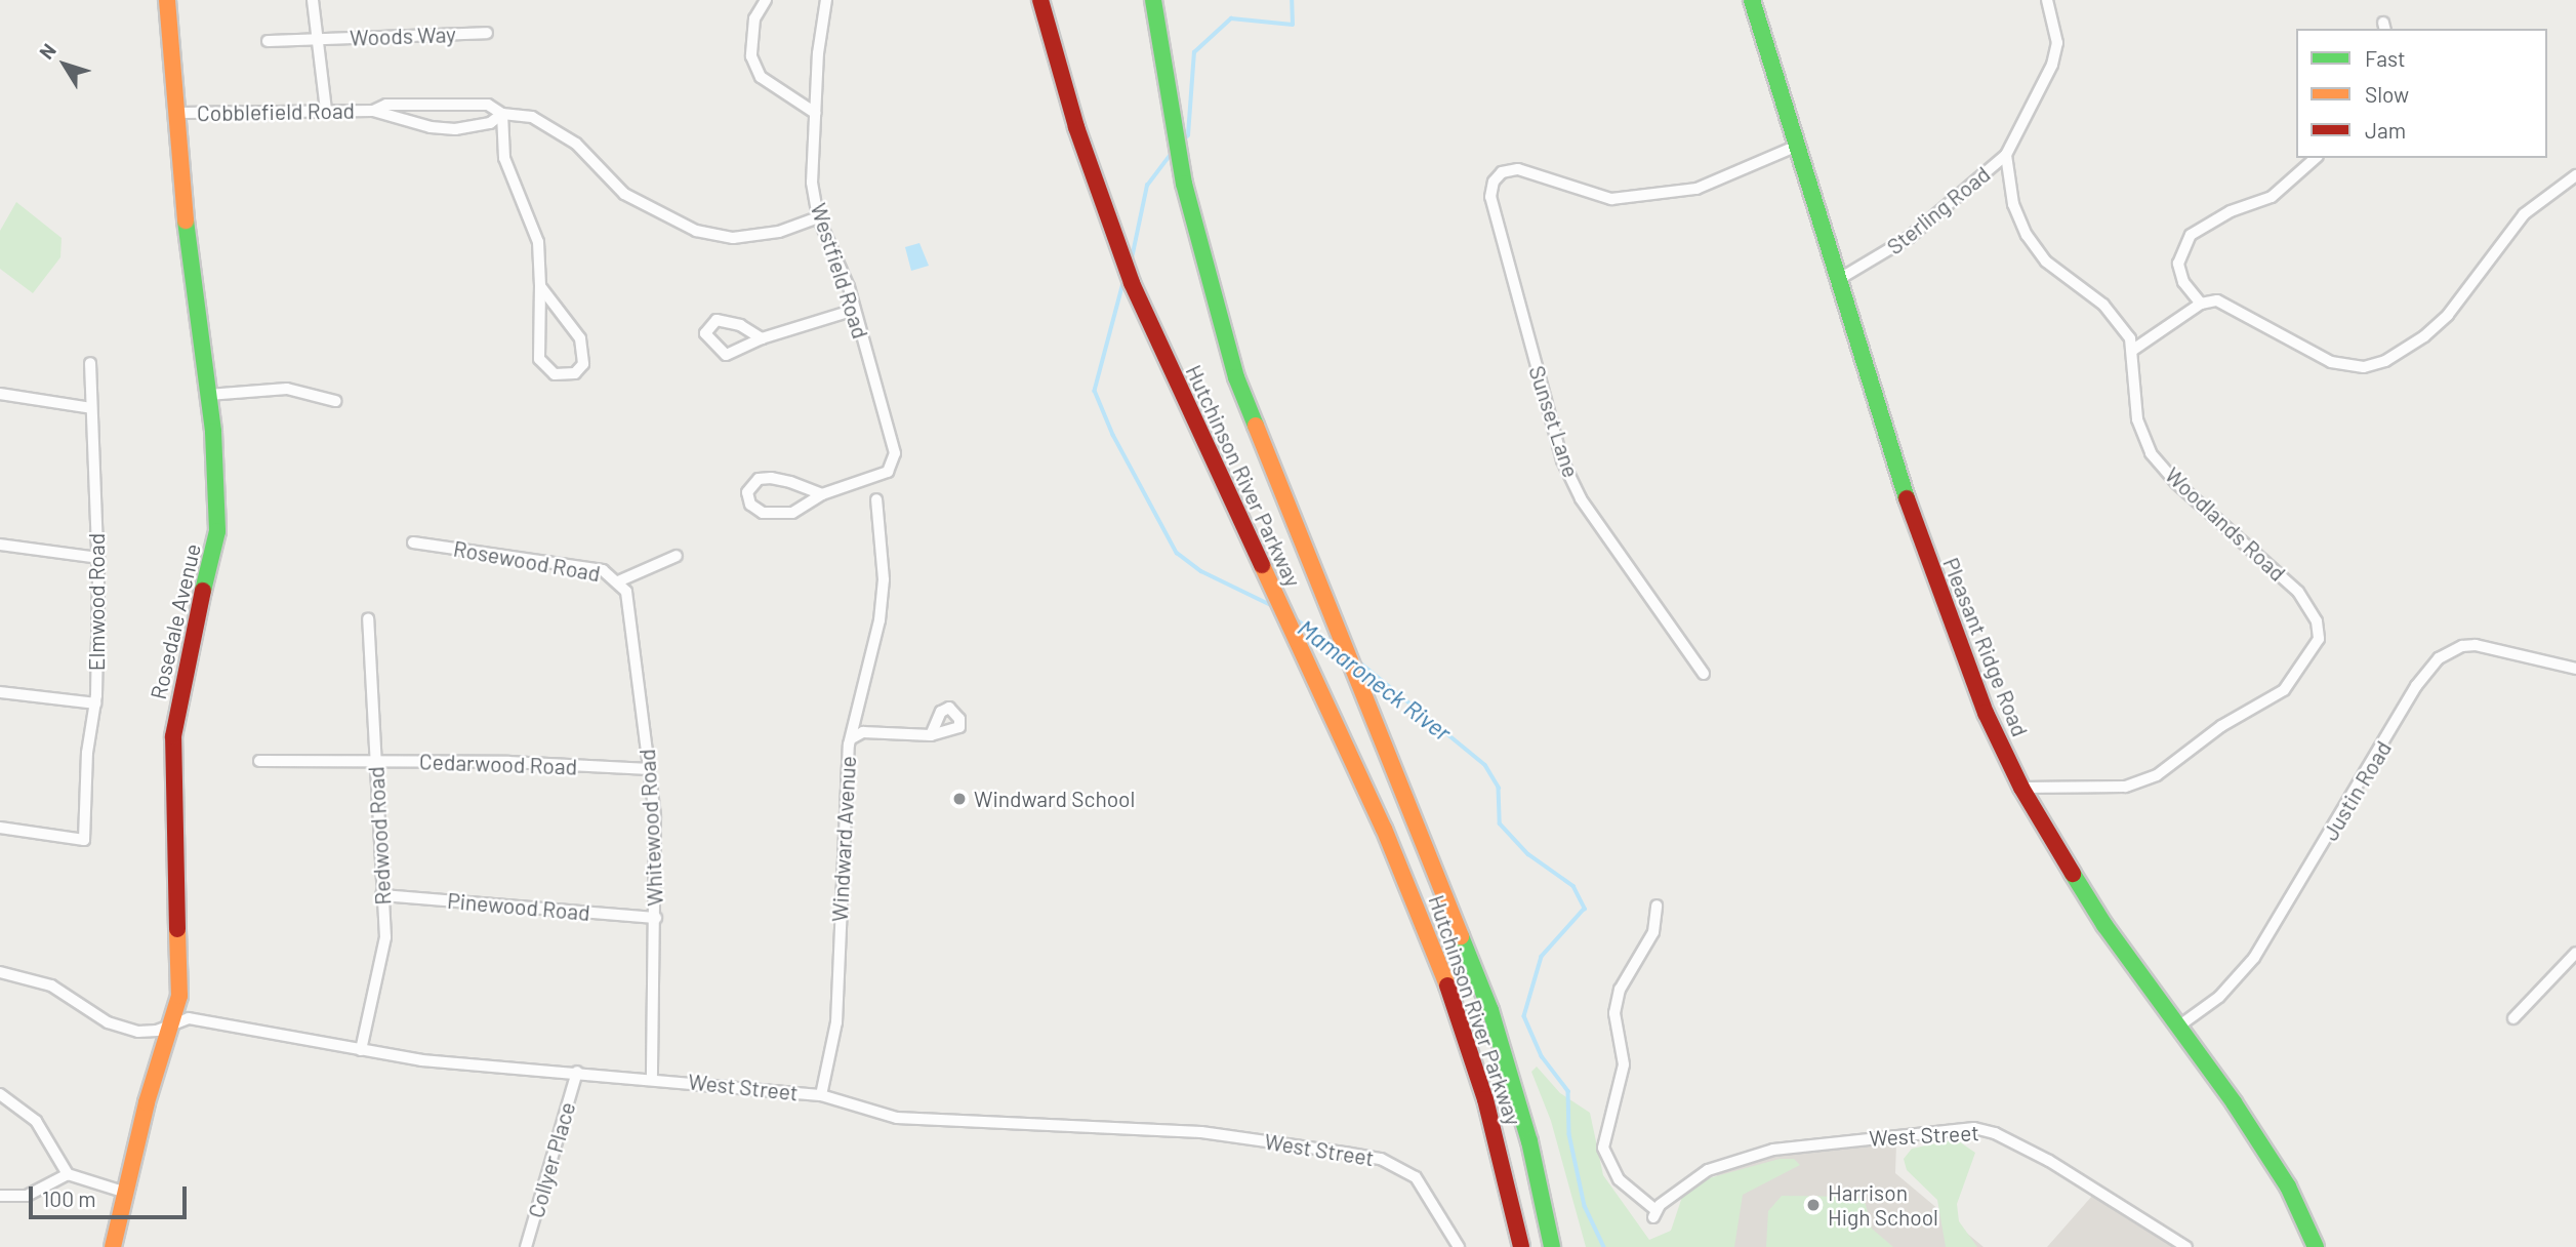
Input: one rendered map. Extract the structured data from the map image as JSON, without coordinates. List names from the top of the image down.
{
  "streets": {
    "main road": ["Hutchinson River Parkway", "Rosedale Avenue", "Pleasant Ridge Road"],
    "street": [
      "Woods Way",
      "Cobblefield Road",
      "Sterling Road",
      "Westfield Road",
      "Sunset Lane",
      "Woodlands Road",
      "Rosewood Road",
      "Elmwood Road",
      "Cedarwood Road",
      "Justin Road",
      "Whitewood Road",
      "Redwood Road",
      "Windward Avenue",
      "Pinewood Road",
      "West Street",
      "Collyer Place"
    ]
  },
  "crossings": [
    ["Cobblefield Road", "Westfield Road"],
    ["Cobblefield Road", "Rosedale Avenue"],
    ["Sterling Road", "Pleasant Ridge Road"],
    ["Sunset Lane", "Pleasant Ridge Road"],
    ["Woodlands Road", "Pleasant Ridge Road"],
    ["Rosewood Road", "Whitewood Road"],
    ["Rosedale Avenue", "West Street"],
    ["Pleasant Ridge Road", "Justin Road"],
    ["Cedarwood Road", "Whitewood Road"],
    ["Cedarwood Road", "Redwood Road"],
    ["Whitewood Road", "Pinewood Road"],
    ["Whitewood Road", "West Street"],
    ["Redwood Road", "Pinewood Road"],
    ["Redwood Road", "West Street"],
    ["Windward Avenue", "West Street"],
    ["West Street", "Collyer Place"]
  ],
  "water": ["Mamaroneck River"],
  "places": ["Windward School", "Harrison High School"],
  "legend": ["Fast", "Slow", "Jam"],
  "scale_bar": "100 m",
  "north": "top left"
}
